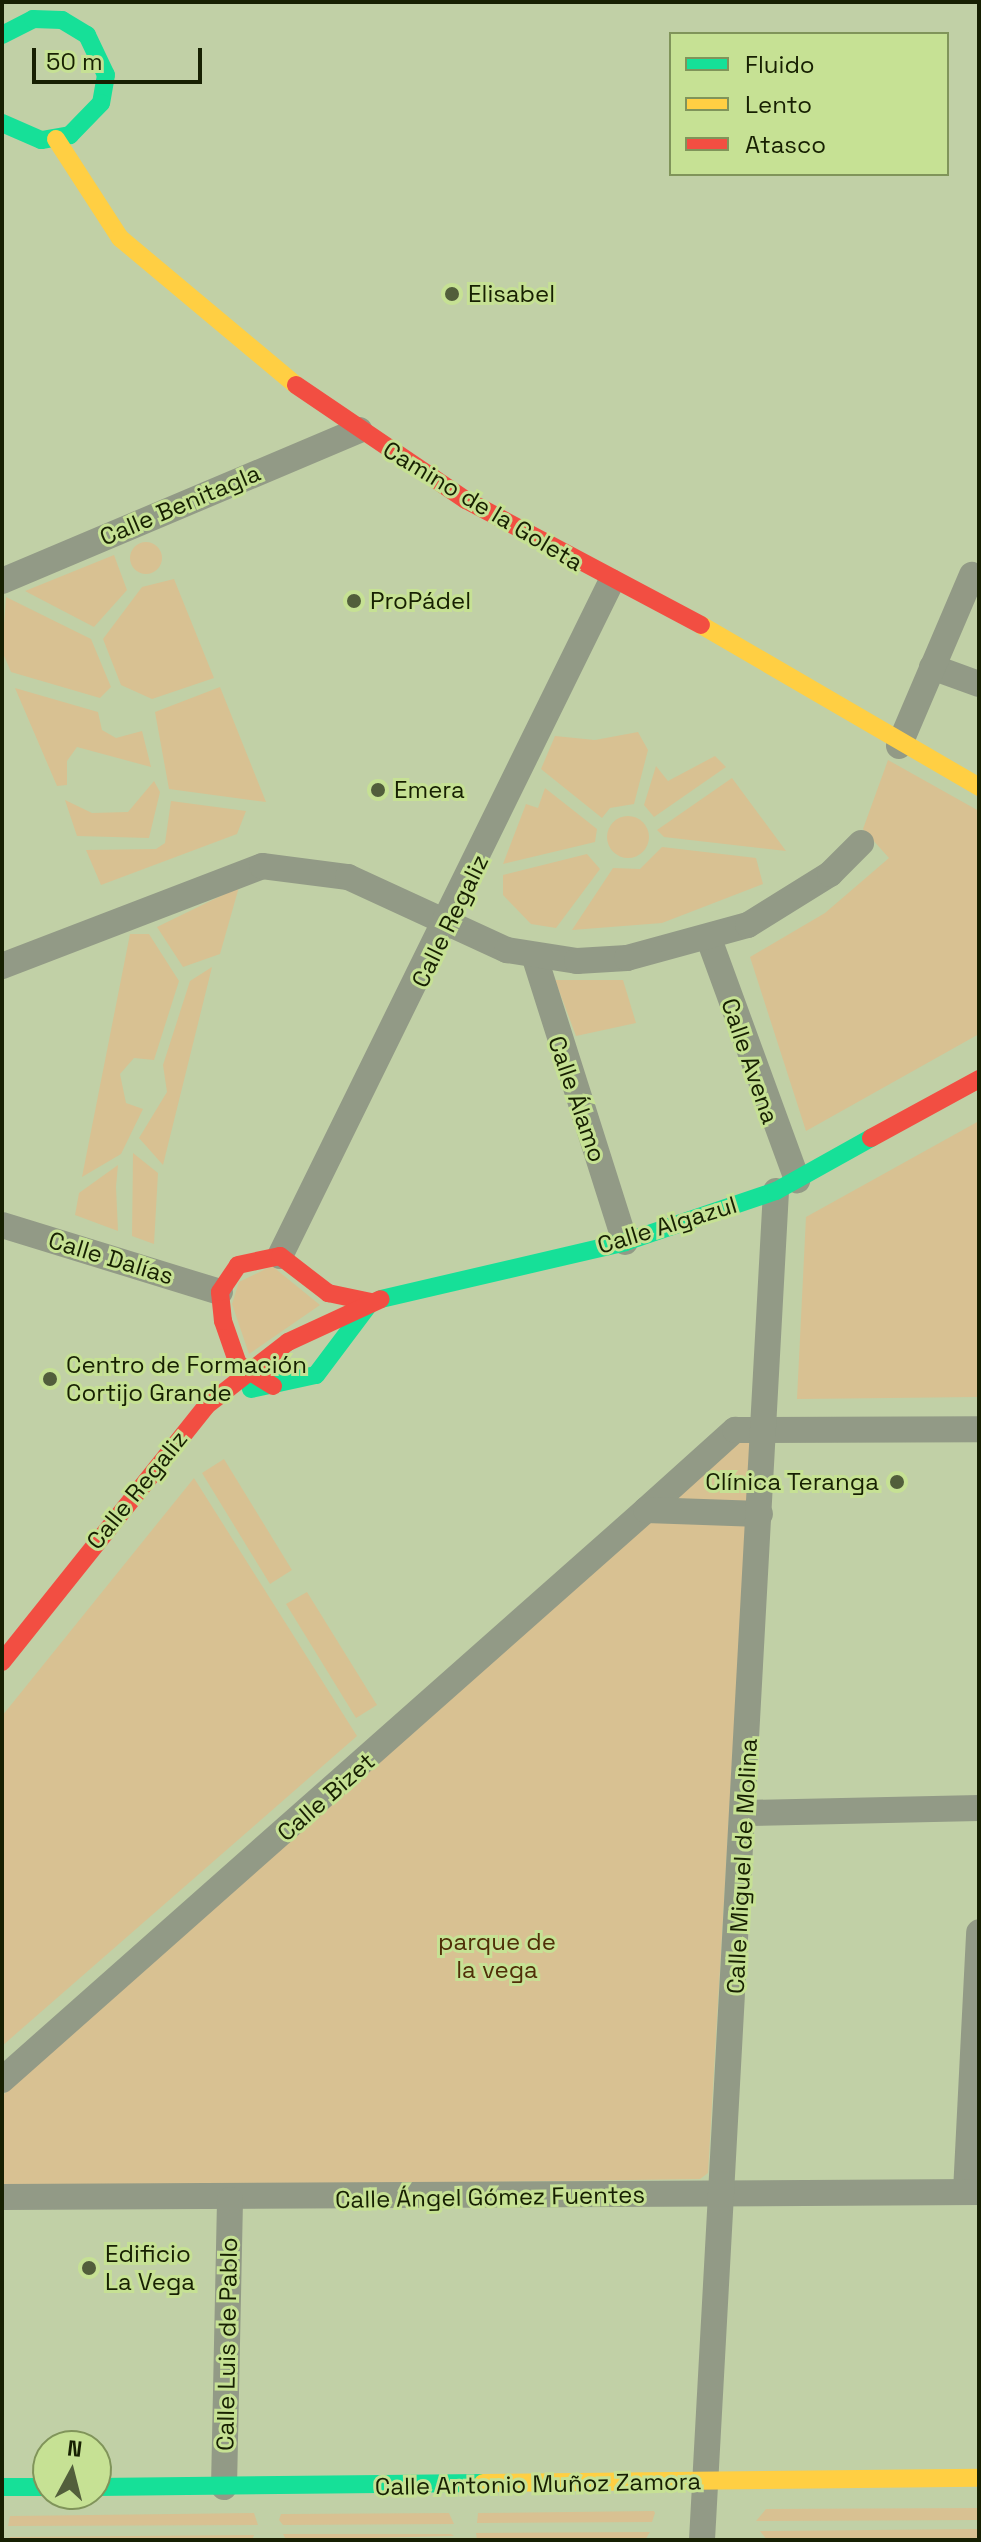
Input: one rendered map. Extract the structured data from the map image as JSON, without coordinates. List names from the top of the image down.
{
  "streets": {
    "street": [
      "Calle Benitagla",
      "Camino de la Goleta",
      "Calle Regaliz",
      "Calle Avena",
      "Calle Álamo",
      "Calle Algazul",
      "Calle Dalías",
      "Calle Bizet",
      "Calle Miguel de Molina",
      "Calle Ángel Gómez Fuentes",
      "Calle Luis de Pablo",
      "Calle Antonio Muñoz Zamora"
    ]
  },
  "crossings": [
    ["Calle Benitagla", "Camino de la Goleta"],
    ["Camino de la Goleta", "Calle Regaliz"],
    ["Calle Regaliz", "Calle Algazul"],
    ["Calle Avena", "Calle Algazul"],
    ["Calle Avena", "Calle Miguel de Molina"],
    ["Calle Álamo", "Calle Algazul"],
    ["Calle Algazul", "Calle Miguel de Molina"],
    ["Calle Bizet", "Calle Miguel de Molina"],
    ["Calle Miguel de Molina", "Calle Ángel Gómez Fuentes"],
    ["Calle Miguel de Molina", "Calle Antonio Muñoz Zamora"],
    ["Calle Ángel Gómez Fuentes", "Calle Luis de Pablo"],
    ["Calle Luis de Pablo", "Calle Antonio Muñoz Zamora"]
  ],
  "parks": ["parque de la vega"],
  "places": [
    "Elisabel",
    "ProPádel",
    "Emera",
    "Centro de Formación Cortijo Grande",
    "Clínica Teranga",
    "Edificio La Vega"
  ],
  "legend": ["Fluido", "Lento", "Atasco"],
  "scale_bar": "50 m",
  "north": "top"
}
